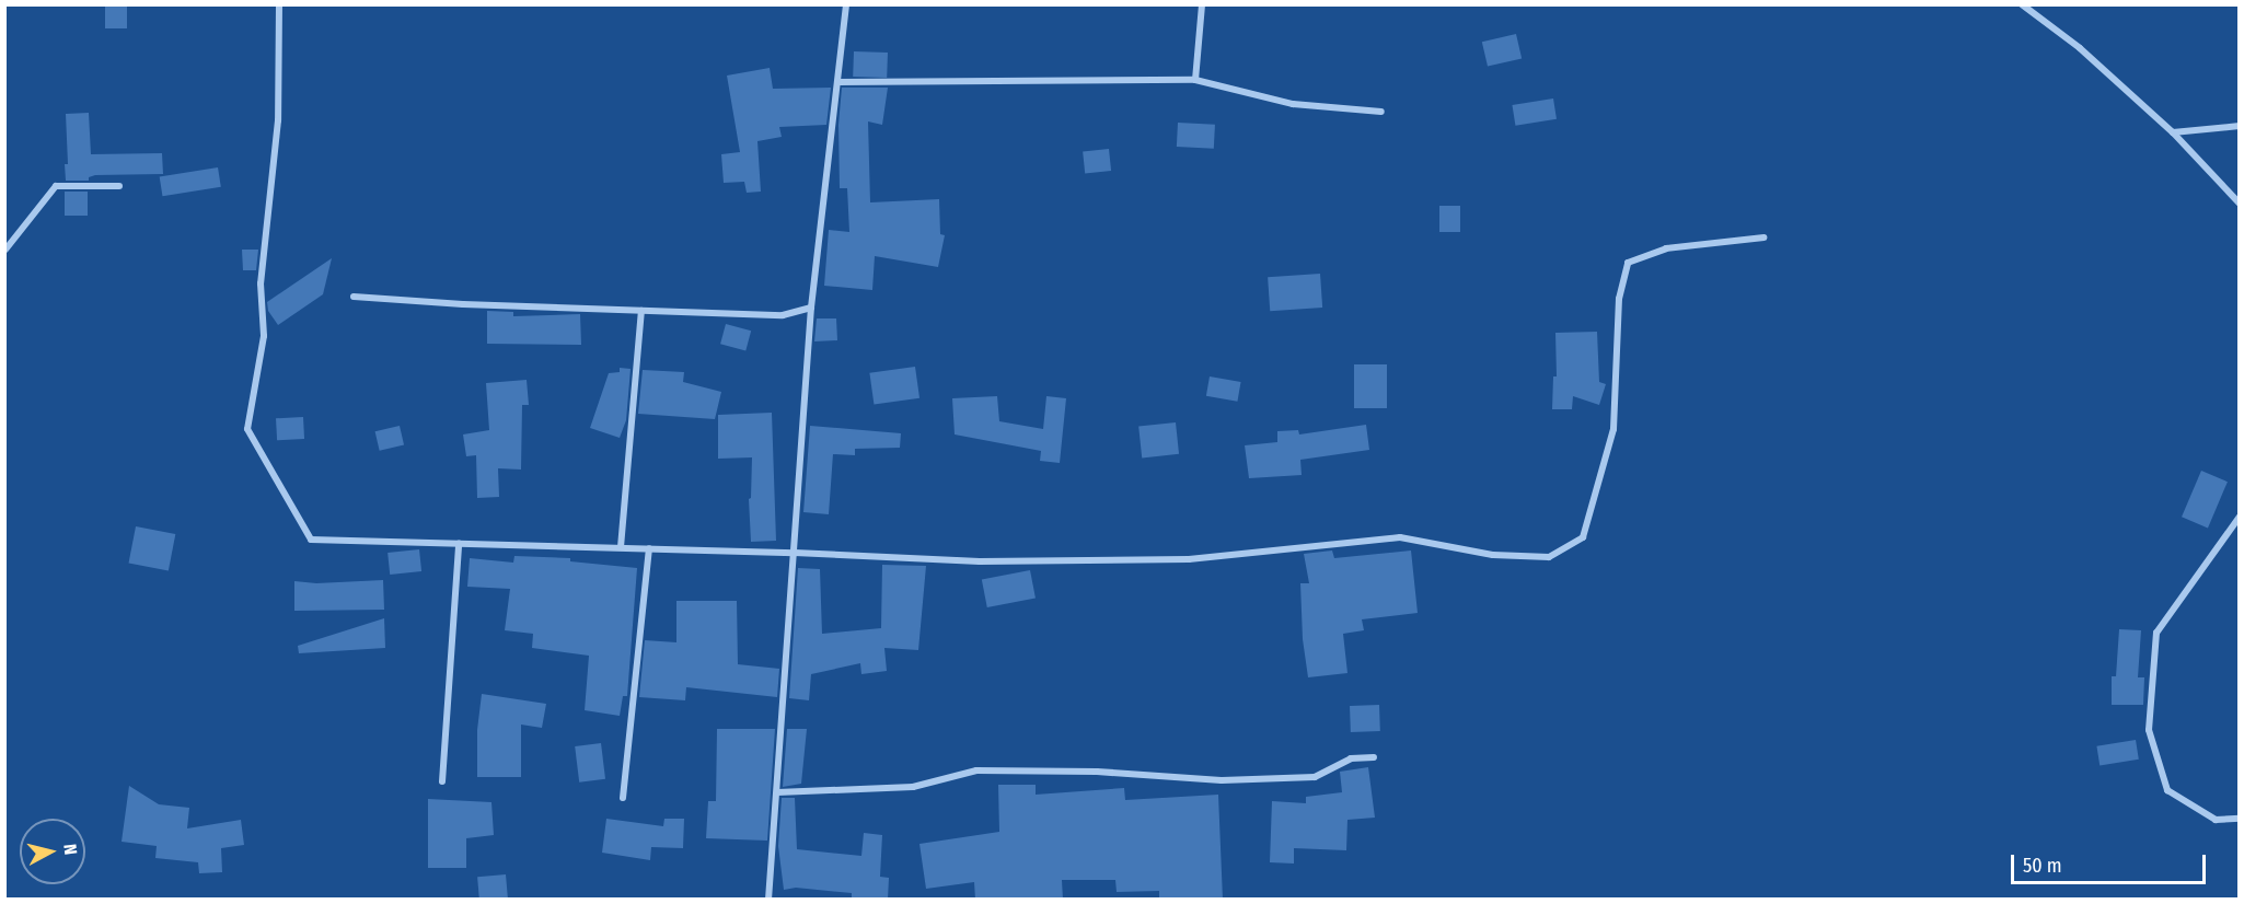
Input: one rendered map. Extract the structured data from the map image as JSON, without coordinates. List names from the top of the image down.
{
  "scale_bar": "50 m",
  "north": "right"
}
